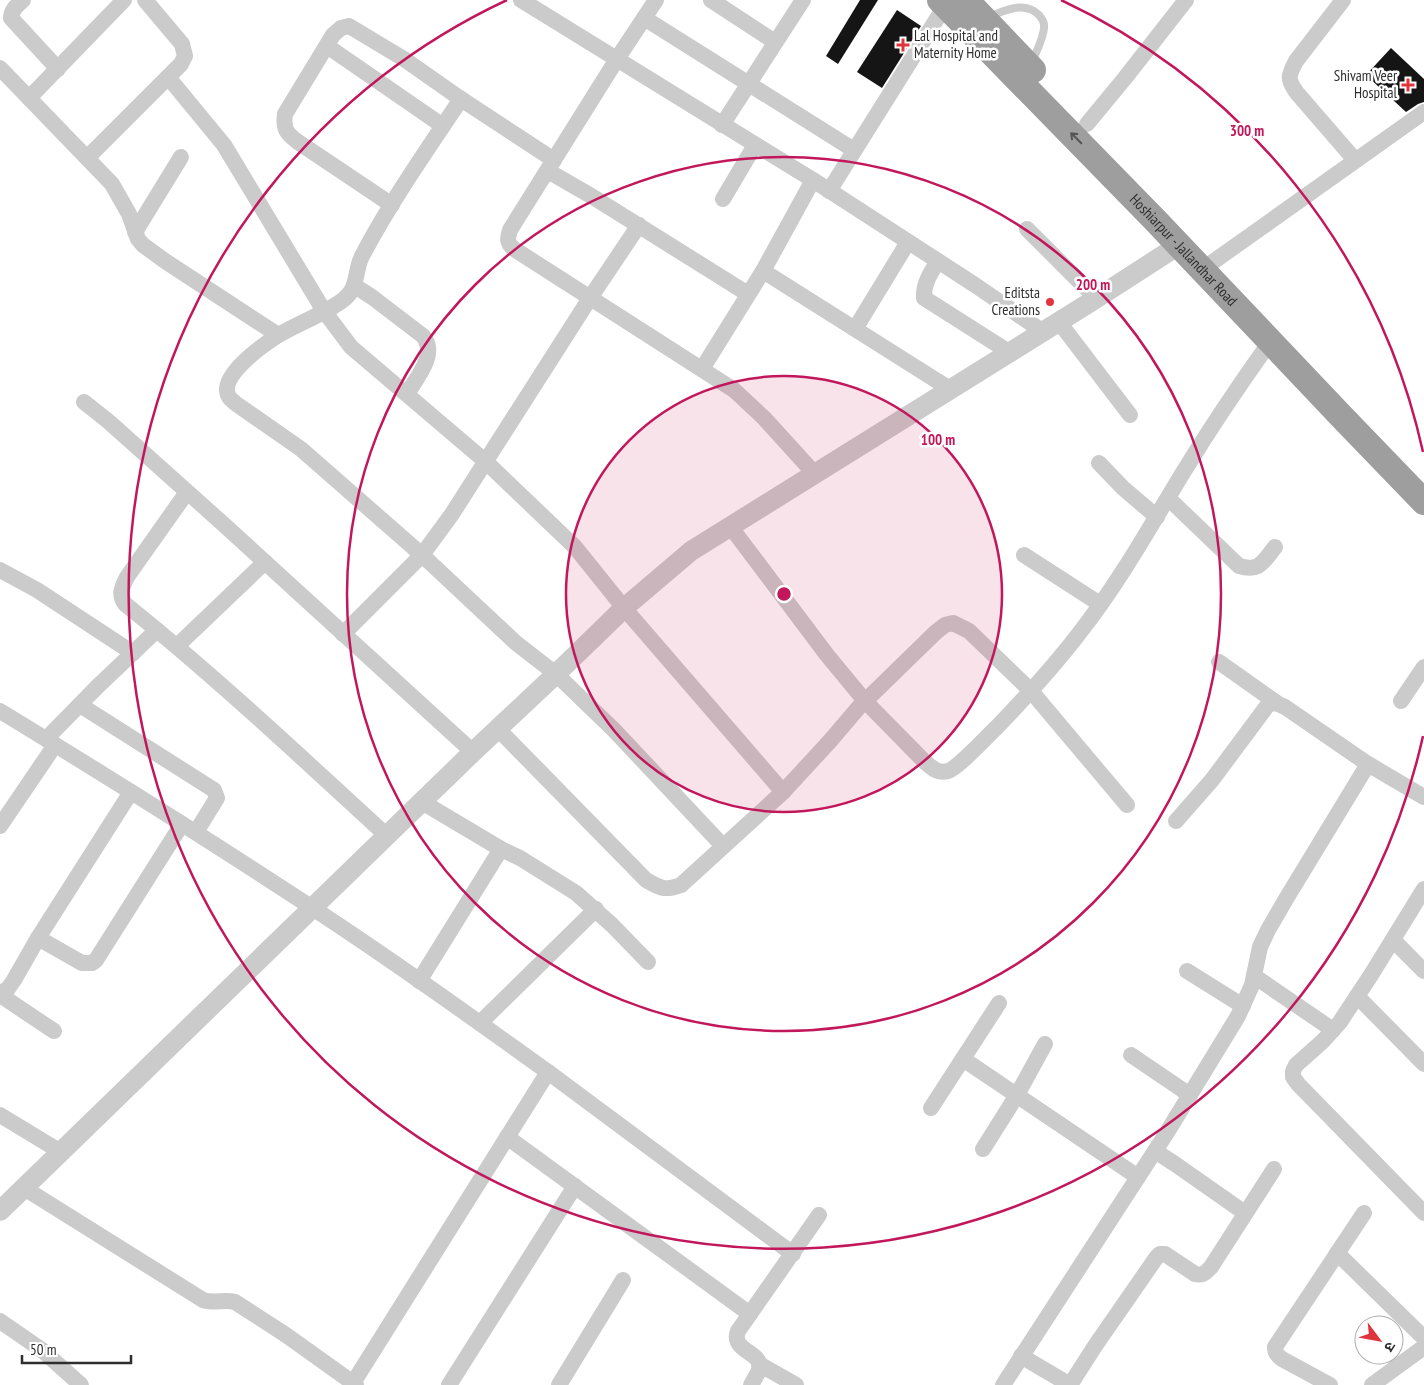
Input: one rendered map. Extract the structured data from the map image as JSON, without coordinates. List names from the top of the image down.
{
  "streets": {
    "highway": ["Hoshiarpur - Jallandhar Road"]
  },
  "places": {
    "health": ["Lal Hospital and Maternity Home", "Shivam Veer Hospital"],
    "other": ["Editsta Creations"]
  },
  "scale_bar": "50 m",
  "north": "bottom right",
  "rings": ["300 m", "200 m", "100 m"]
}
